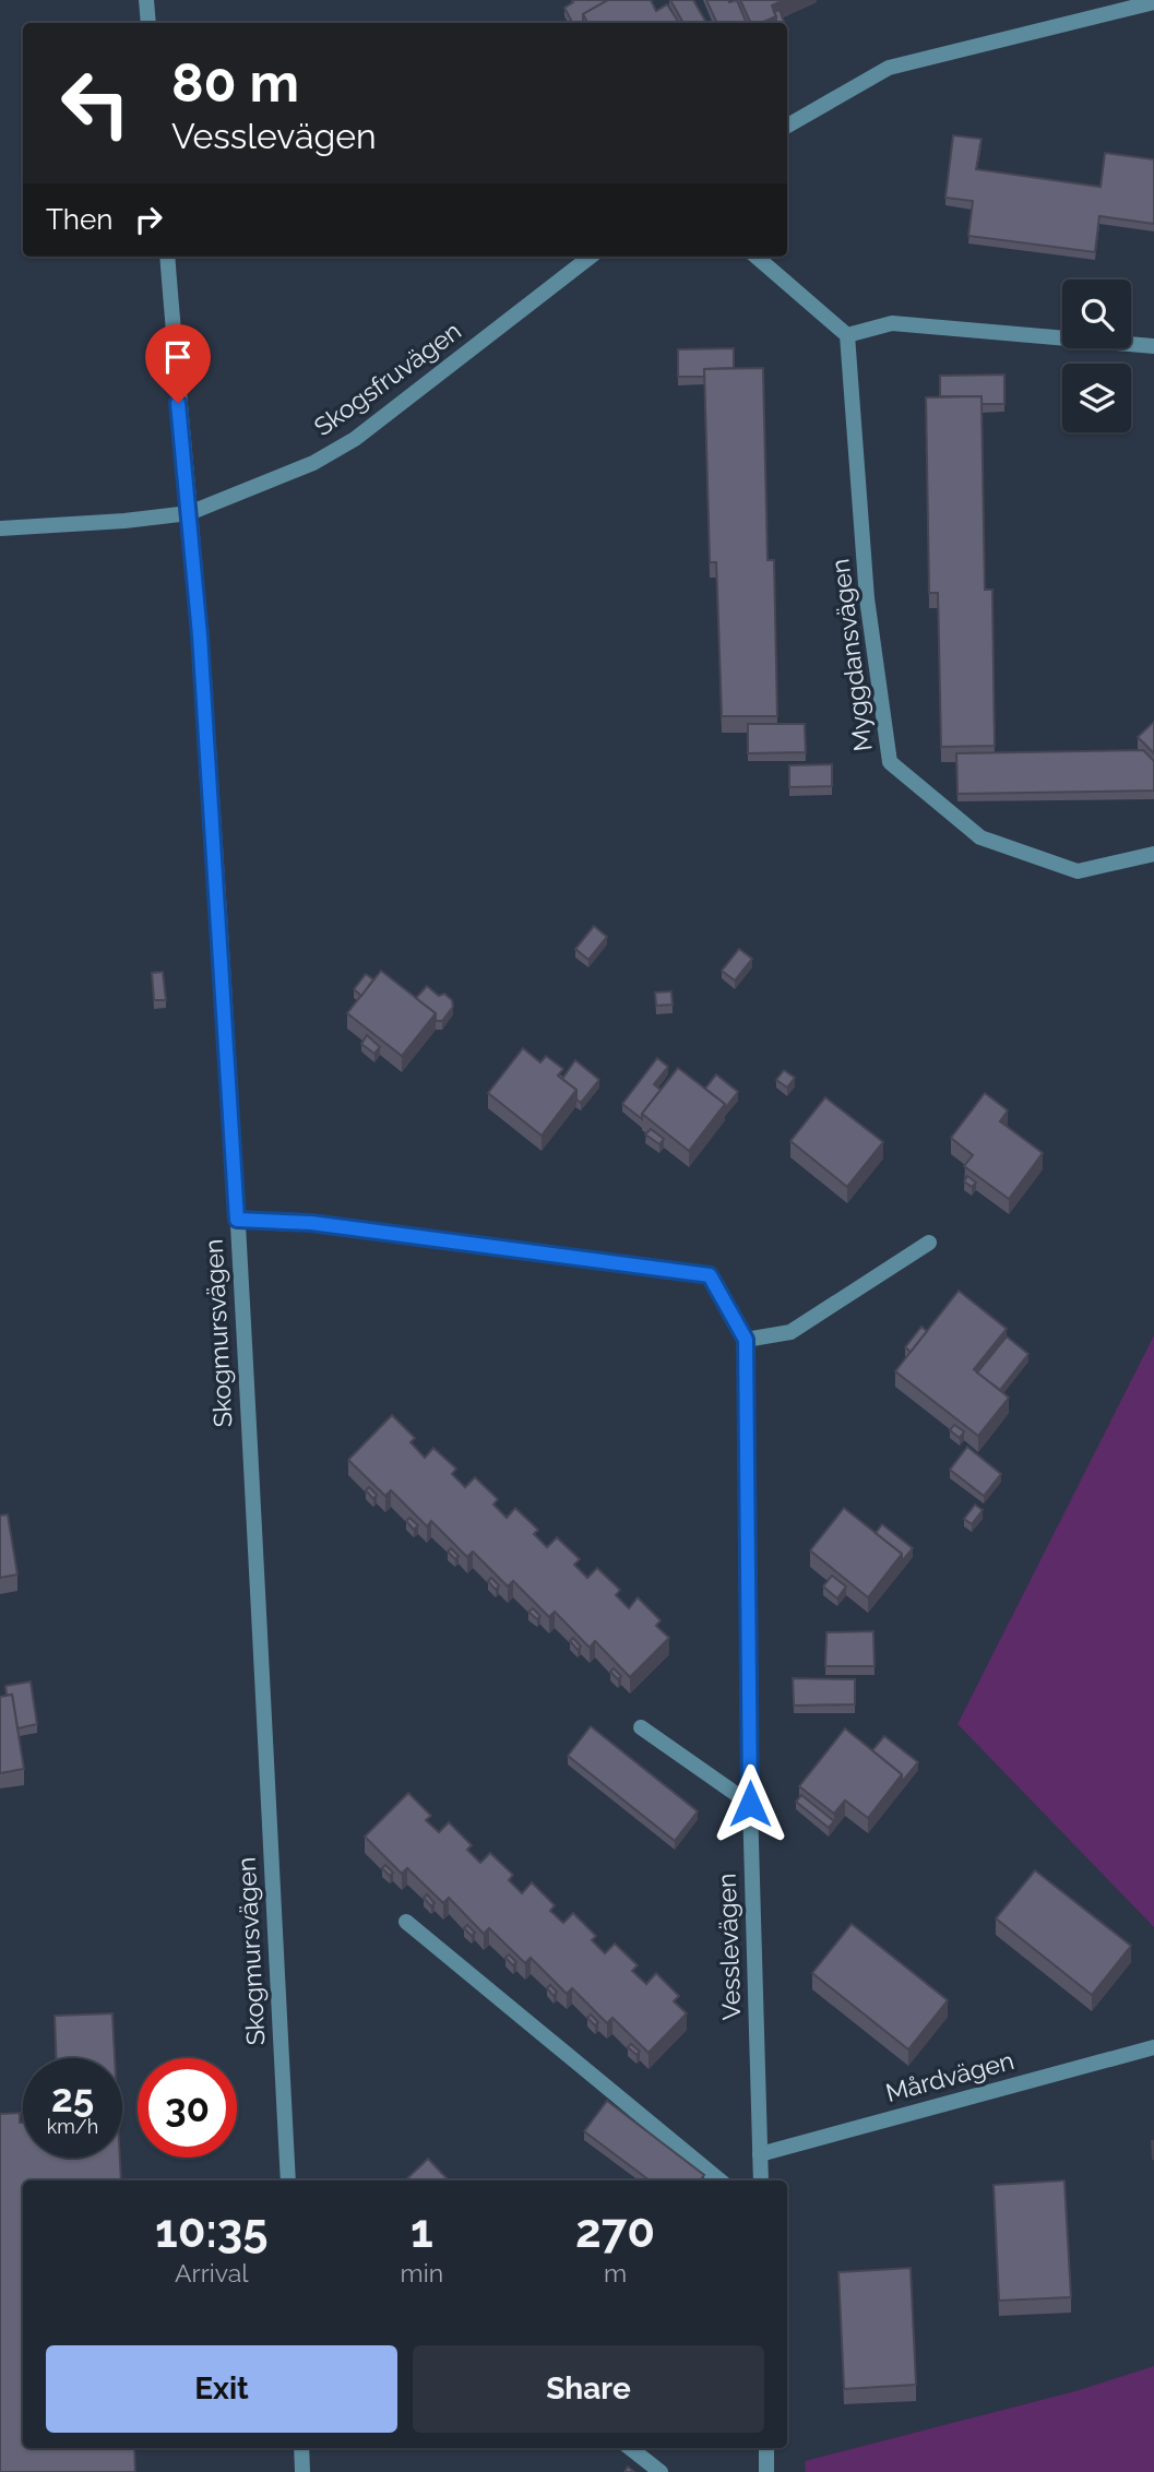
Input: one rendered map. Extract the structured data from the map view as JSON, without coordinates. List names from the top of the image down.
{
  "streets": {
    "street": [
      "Skogsfruvägen",
      "Myggdansvägen",
      "Skogmursvägen",
      "Vesslevägen",
      "Mårdvägen"
    ]
  },
  "crossings": [
    ["Skogsfruvägen", "Skogmursvägen"],
    ["Skogmursvägen", "Vesslevägen"],
    ["Vesslevägen", "Mårdvägen"]
  ],
  "page": {
    "turn": ["80 m", "Vesslevägen"],
    "then": "Then",
    "speed": "25 km/h",
    "limit": "30",
    "eta": [
      "10:35",
      "Arrival",
      "1",
      "min",
      "270",
      "m"
    ],
    "buttons": ["Exit", "Share"]
  }
}
